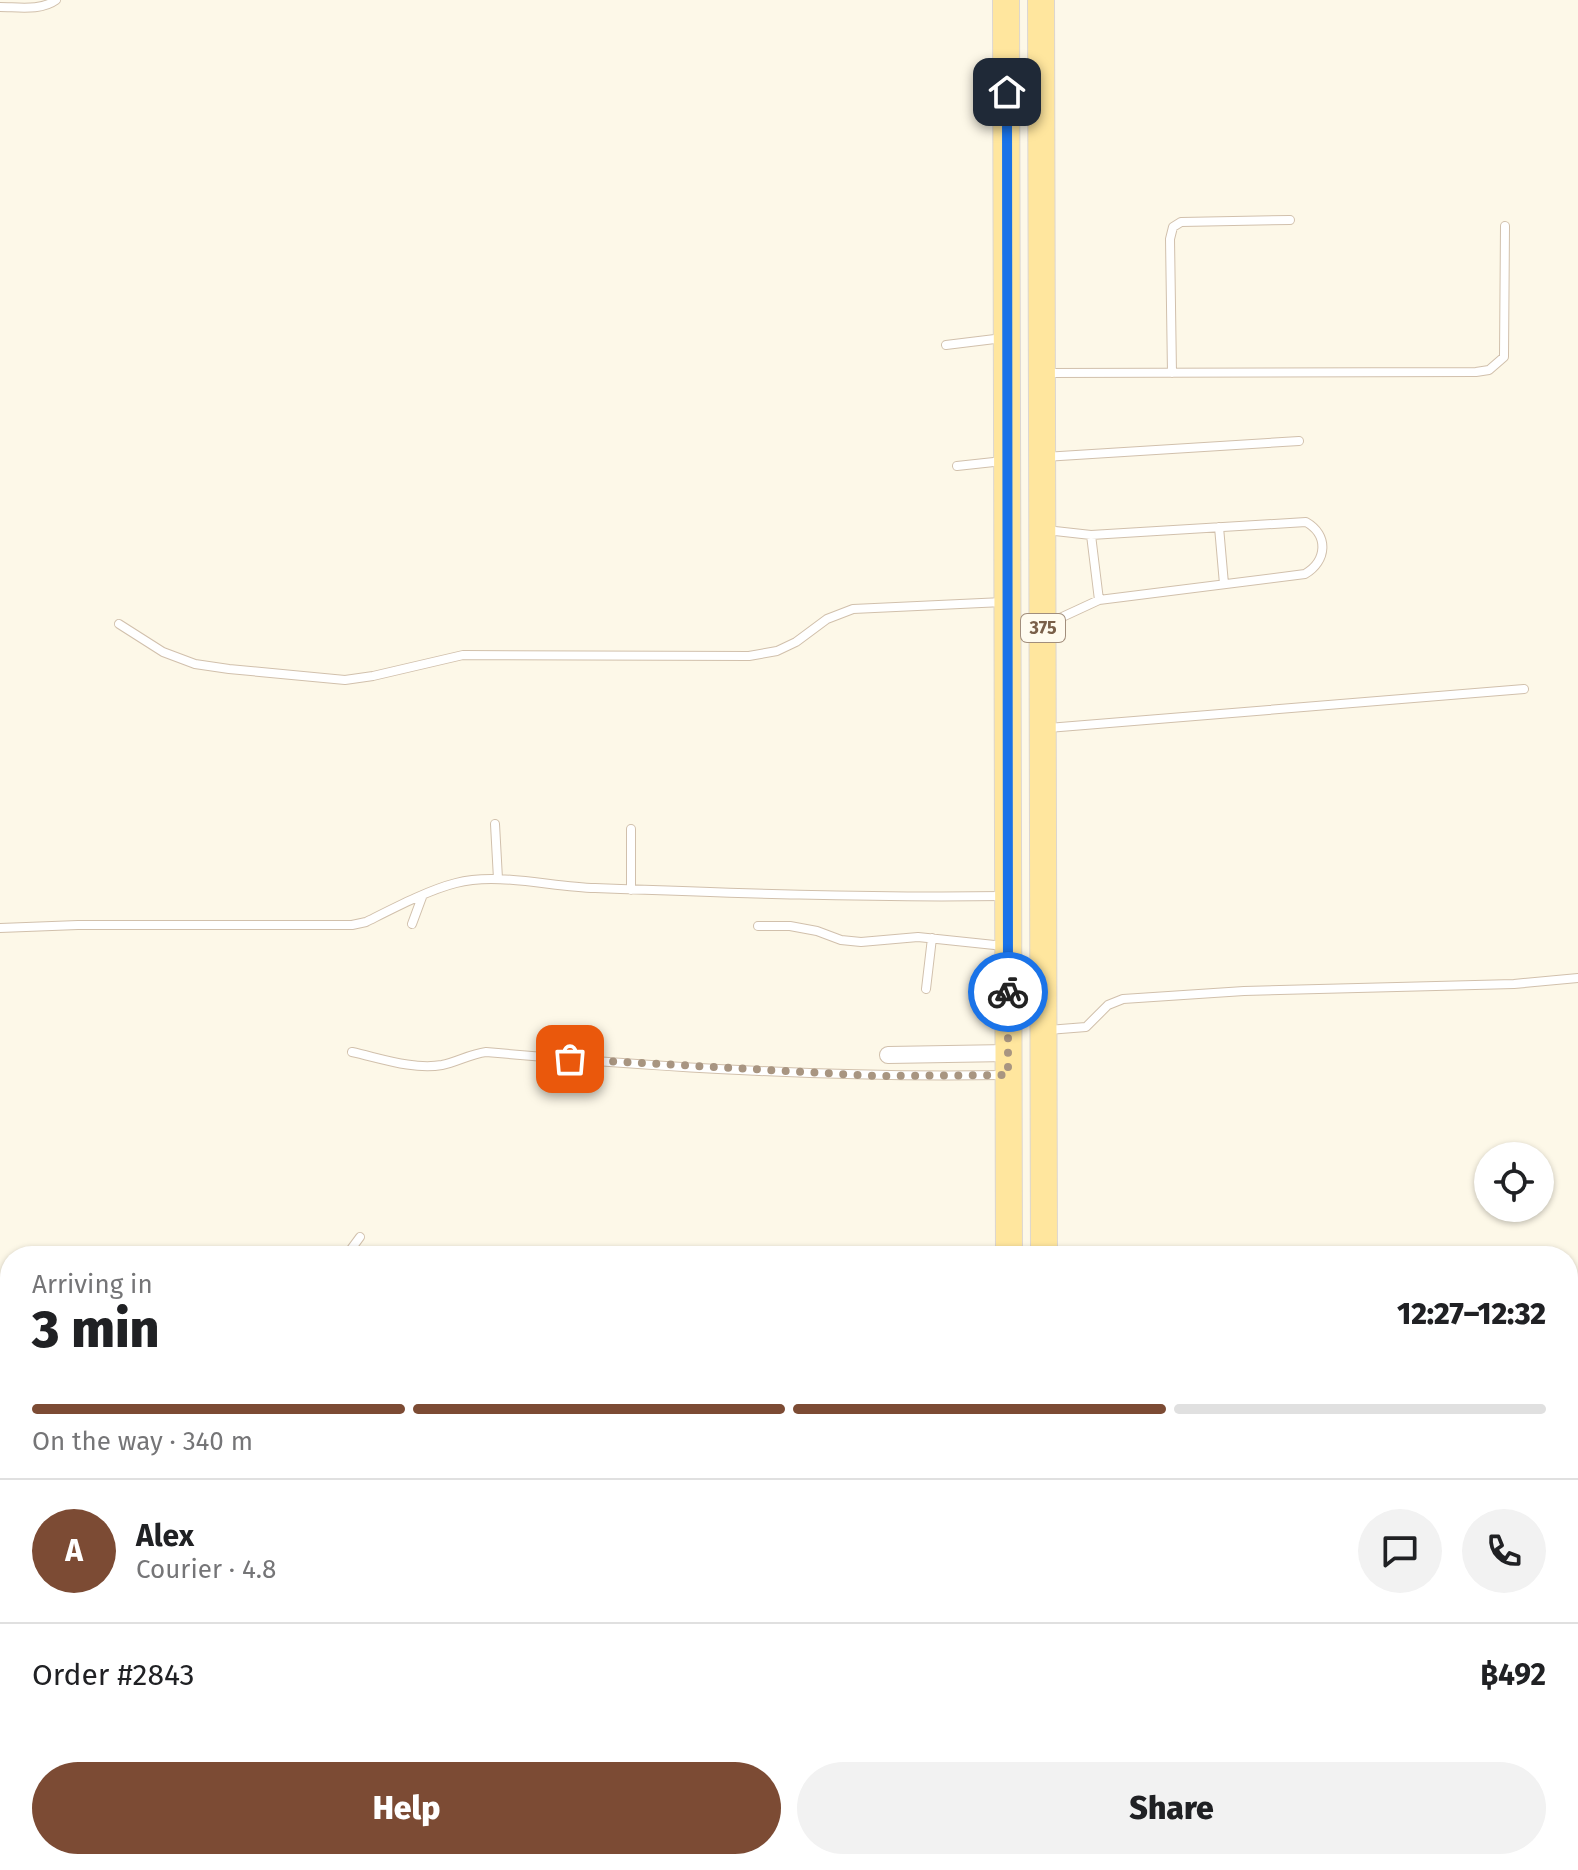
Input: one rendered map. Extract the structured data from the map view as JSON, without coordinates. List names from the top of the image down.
{
  "streets": {
    "main road": ["375"]
  },
  "page": {
    "heading": ["3 min", "Arriving in", "12:27–12:32"],
    "panel": [
      "Alex",
      "Courier · 4.8",
      "Order #2843",
      "฿492"
    ],
    "bar": "On the way · 340 m",
    "round": "A",
    "buttons": ["Help", "Share"]
  }
}
